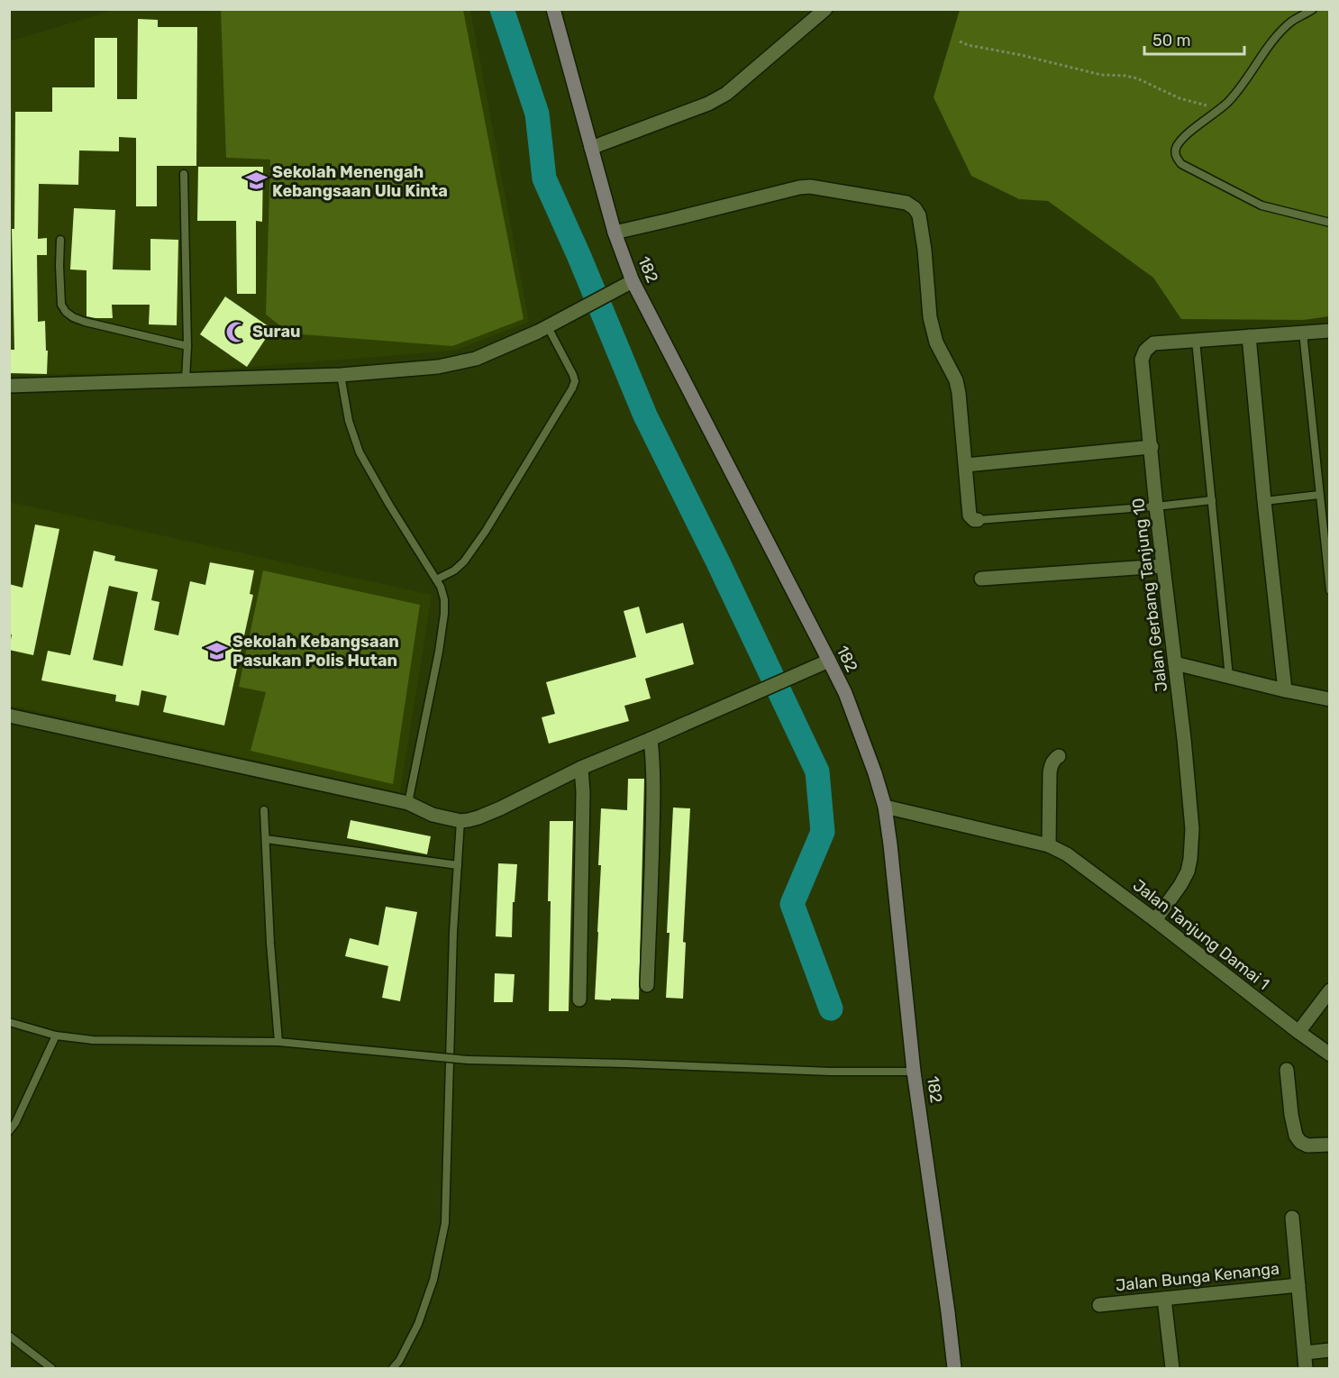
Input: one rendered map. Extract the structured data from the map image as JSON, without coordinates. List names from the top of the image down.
{
  "streets": {
    "street": [
      "182",
      "Jalan Gerbang Tanjung 10",
      "Jalan Tanjung Damai 1",
      "Jalan Bunga Kenanga"
    ]
  },
  "crossings": [
    ["182", "Jalan Tanjung Damai 1"],
    ["Jalan Gerbang Tanjung 10", "Jalan Tanjung Damai 1"]
  ],
  "places": {
    "school or university": ["Sekolah Menengah Kebangsaan Ulu Kinta", "Sekolah Kebangsaan Pasukan Polis Hutan"],
    "mosque": ["Surau"]
  },
  "scale_bar": "50 m"
}
